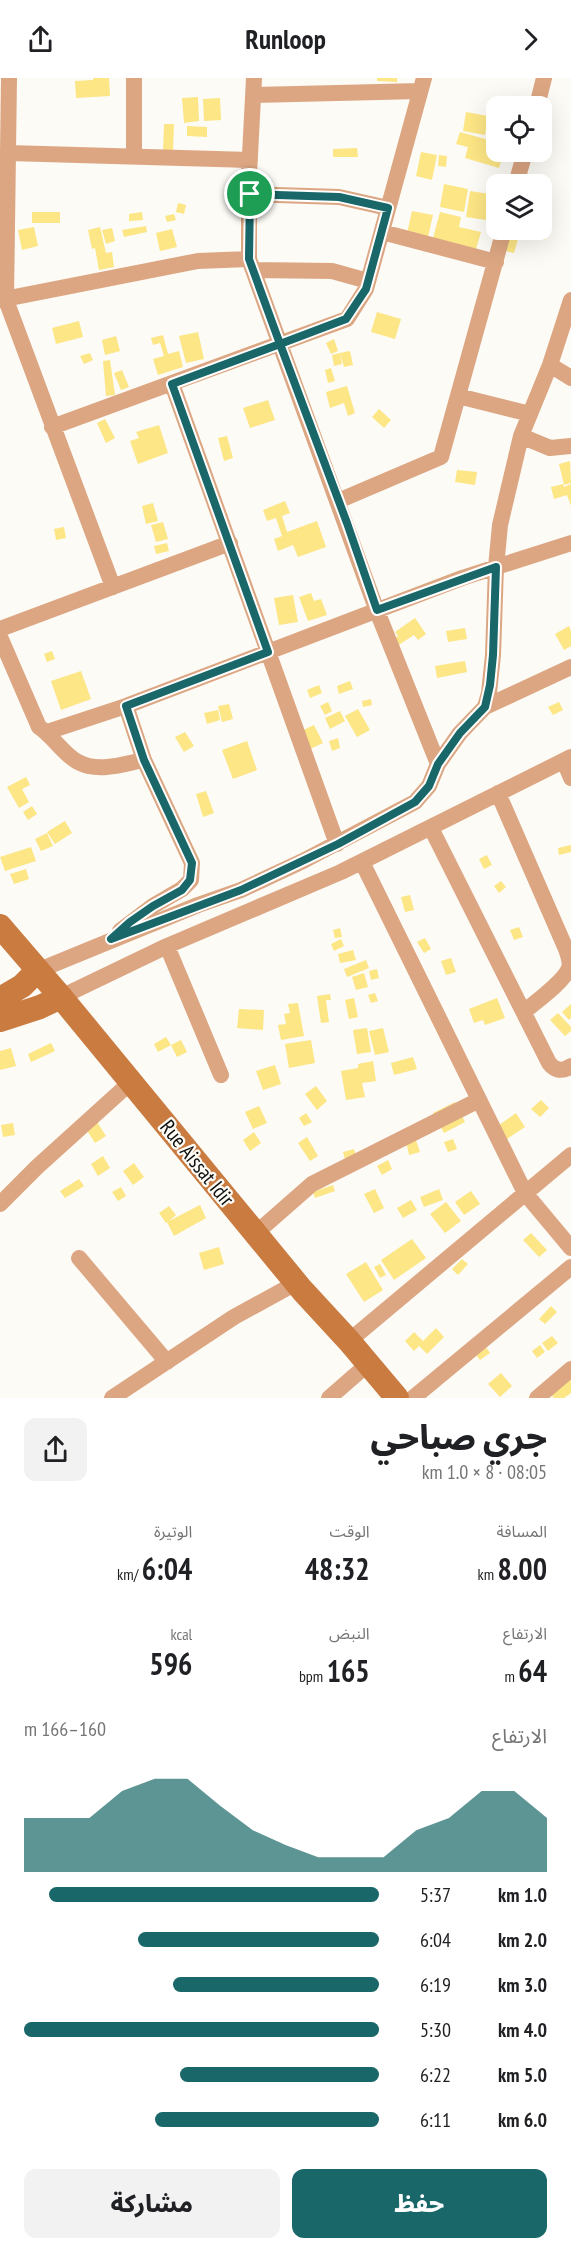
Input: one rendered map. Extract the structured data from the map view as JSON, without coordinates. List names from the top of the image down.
{
  "streets": {
    "street": ["Rue Aissat Idir"]
  },
  "page": {
    "header": "Runloop",
    "heading": ["جري صباحي", "08:05 · 8 × 1.0 km"],
    "stats": [
      ["المسافة", "8.00 km"],
      ["الوقت", "48:32"],
      ["الوتيرة", "6:04 /km"],
      ["الارتفاع", "64 m"],
      ["النبض", "165 bpm"],
      ["kcal", "596"]
    ],
    "chart": ["الارتفاع", "160–166 m"],
    "list": [
      {
        "name": "1.0 km",
        "note": "5:37"
      },
      {
        "name": "2.0 km",
        "note": "6:04"
      },
      {
        "name": "3.0 km",
        "note": "6:19"
      },
      {
        "name": "4.0 km",
        "note": "5:30"
      },
      {
        "name": "5.0 km",
        "note": "6:22"
      },
      {
        "name": "6.0 km",
        "note": "6:11"
      }
    ],
    "buttons": ["حفظ", "مشاركة"]
  }
}
